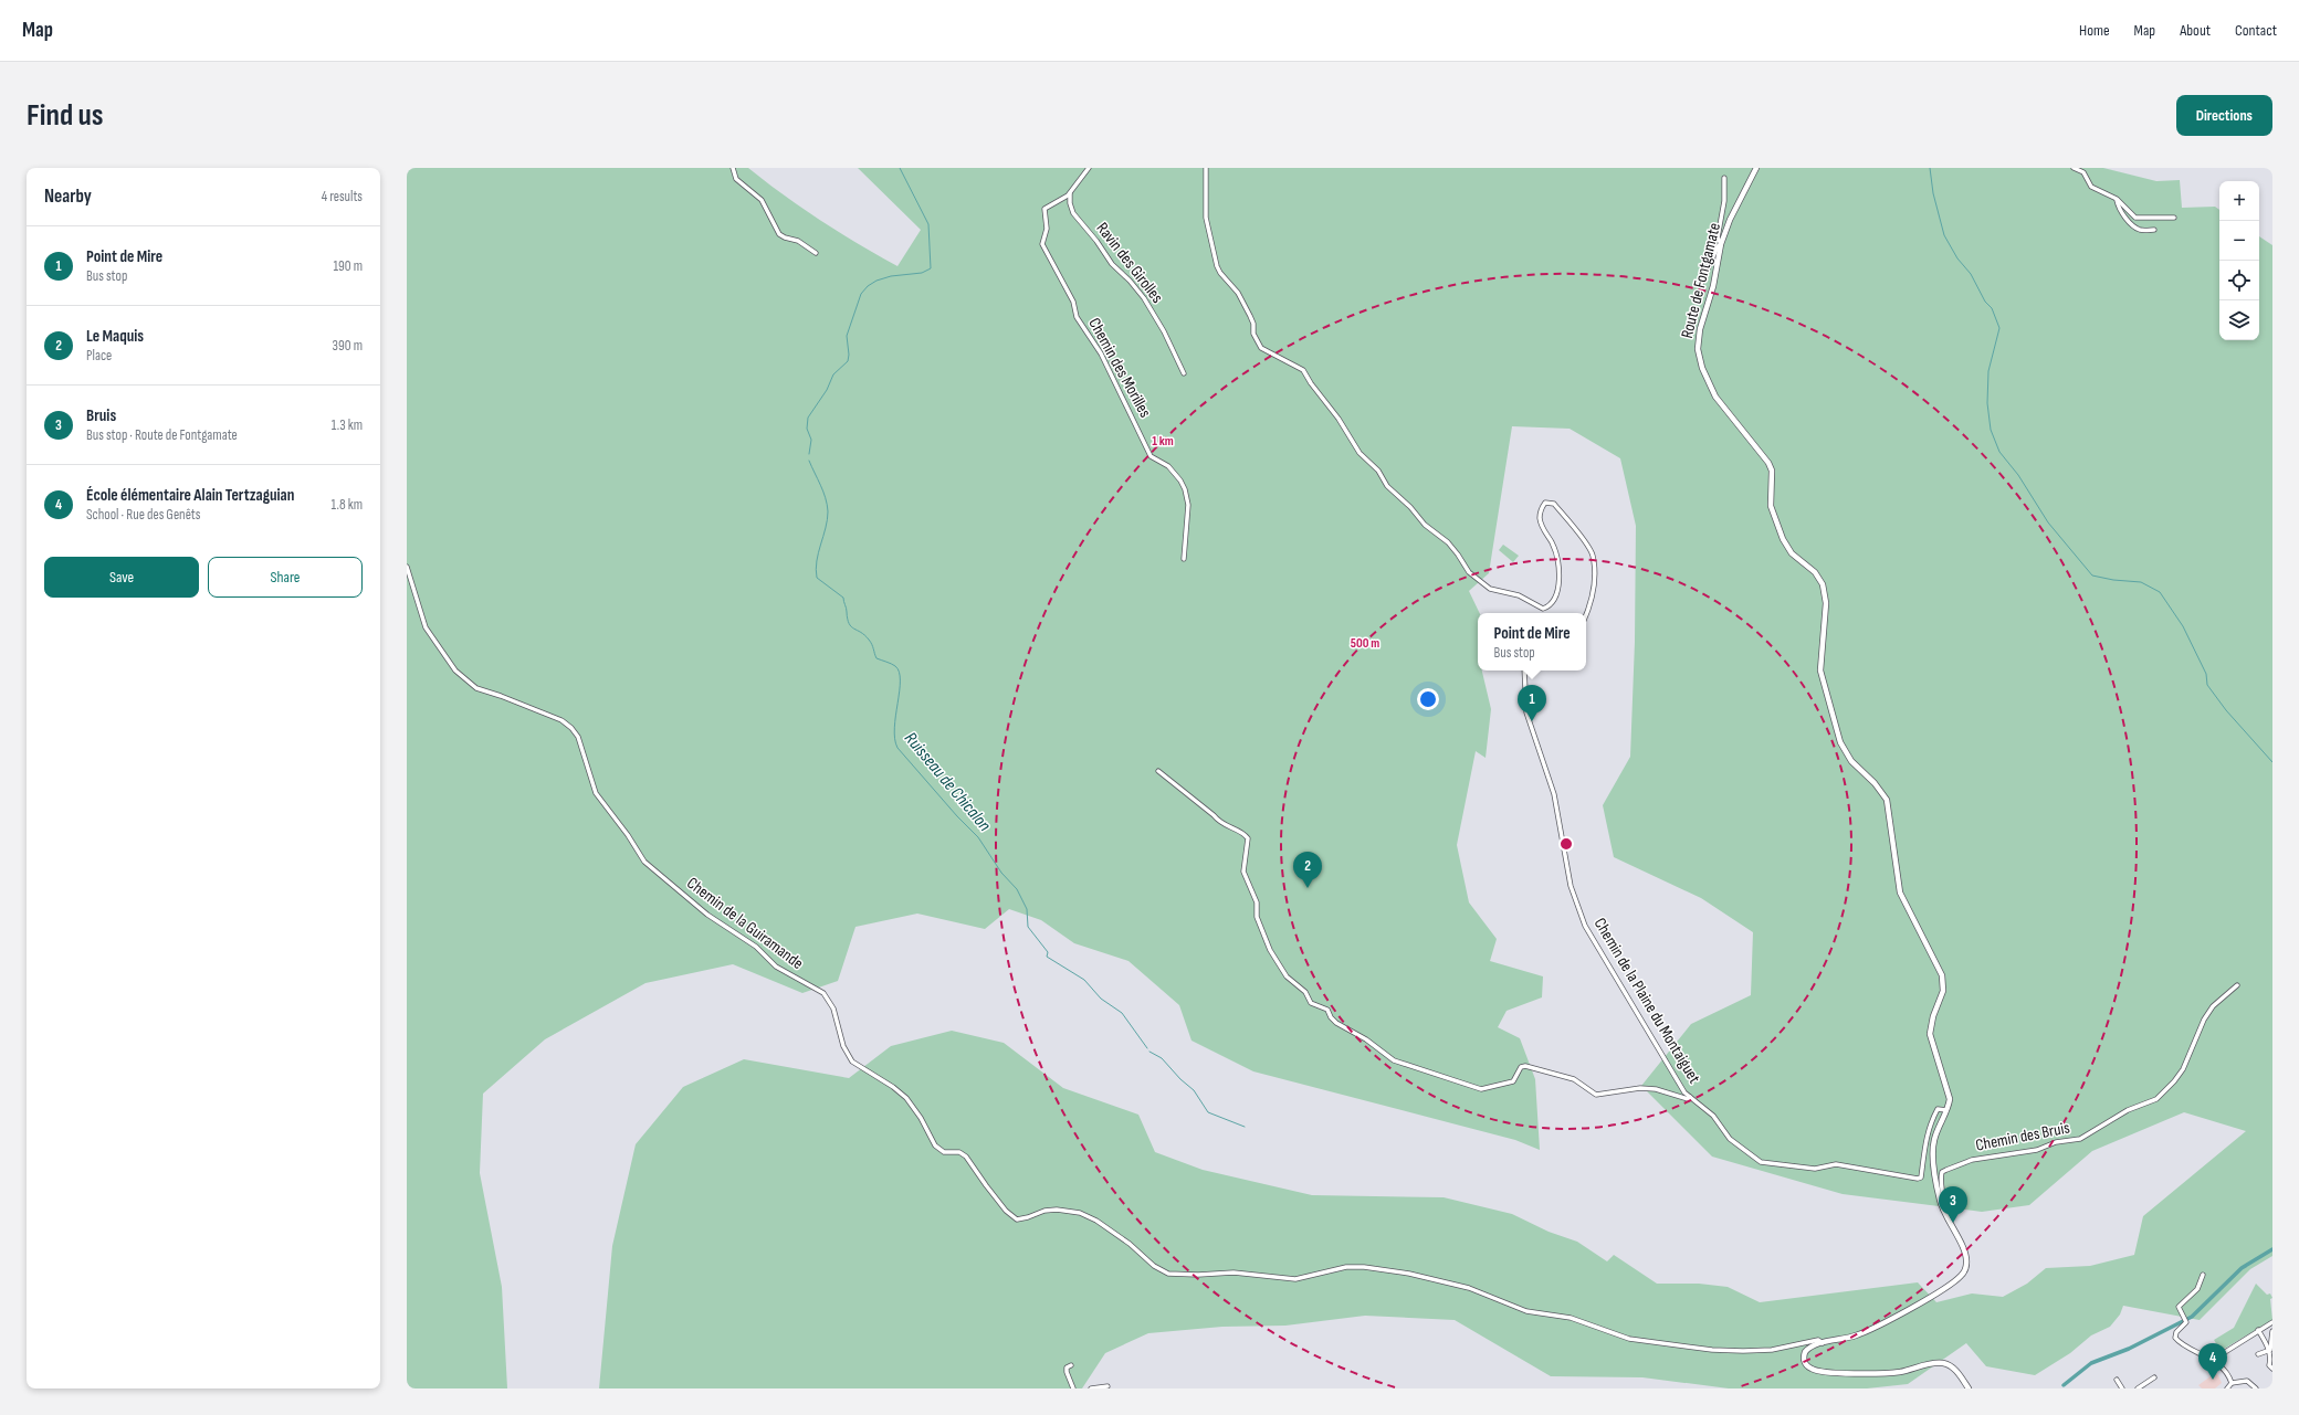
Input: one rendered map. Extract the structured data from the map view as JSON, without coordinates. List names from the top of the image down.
{
  "streets": {
    "street": [
      "Ravin des Girolles",
      "Route de Fontgamate",
      "Chemin des Morilles",
      "Chemin de la Guiramande",
      "Chemin de la Plaine du Montaiguet",
      "Chemin des Bruis"
    ]
  },
  "crossings": [
    ["Ravin des Girolles", "Chemin des Morilles"],
    ["Route de Fontgamate", "Chemin de la Guiramande"],
    ["Route de Fontgamate", "Chemin de la Plaine du Montaiguet"],
    ["Route de Fontgamate", "Chemin des Bruis"]
  ],
  "water": ["Ruisseau de Chicalon"],
  "page": {
    "header": "Map",
    "nav": [
      "Home",
      "Map",
      "About",
      "Contact"
    ],
    "buttons": [
      "Directions",
      ["Save", "Share"]
    ],
    "title": "Find us",
    "heading": ["Nearby", "4 results"],
    "map_buttons": ["+", "−"],
    "list": [
      {
        "mark": "1",
        "name": "Point de Mire",
        "note": "Bus stop",
        "value": "190 m"
      },
      {
        "mark": "2",
        "name": "Le Maquis",
        "note": "Place",
        "value": "390 m"
      },
      {
        "mark": "3",
        "name": "Bruis",
        "note": "Bus stop · Route de Fontgamate",
        "value": "1.3 km"
      },
      {
        "mark": "4",
        "name": "École élémentaire Alain Tertzaguian",
        "note": "School · Rue des Genêts",
        "value": "1.8 km"
      }
    ],
    "popup": ["Point de Mire", "Bus stop"],
    "pins": [
      "1",
      "2",
      "3",
      "4"
    ]
  },
  "rings": ["1 km", "500 m"]
}
